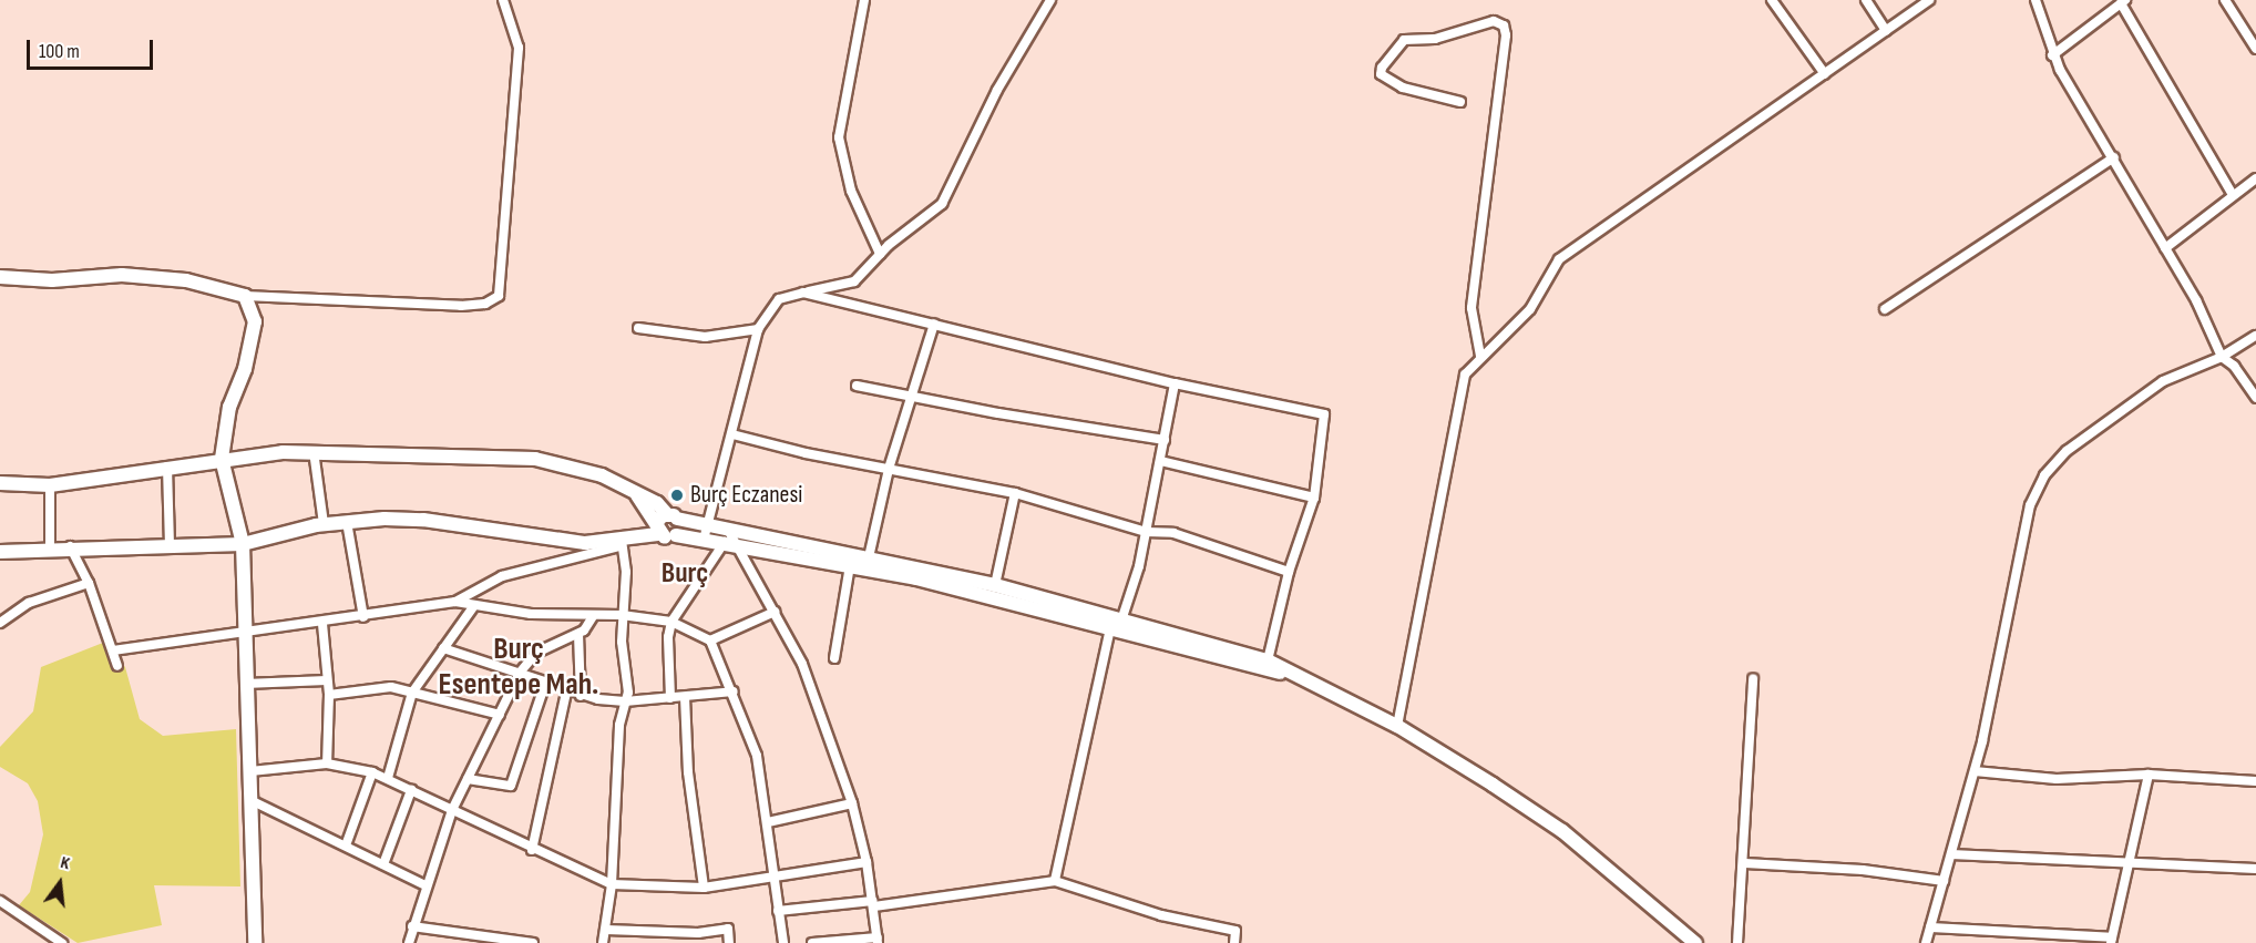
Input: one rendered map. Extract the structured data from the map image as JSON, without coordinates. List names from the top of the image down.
{
  "districts": ["Burç", "Burç Esentepe Mah."],
  "places": ["Burç Eczanesi"],
  "scale_bar": "100 m",
  "north": "top"
}
